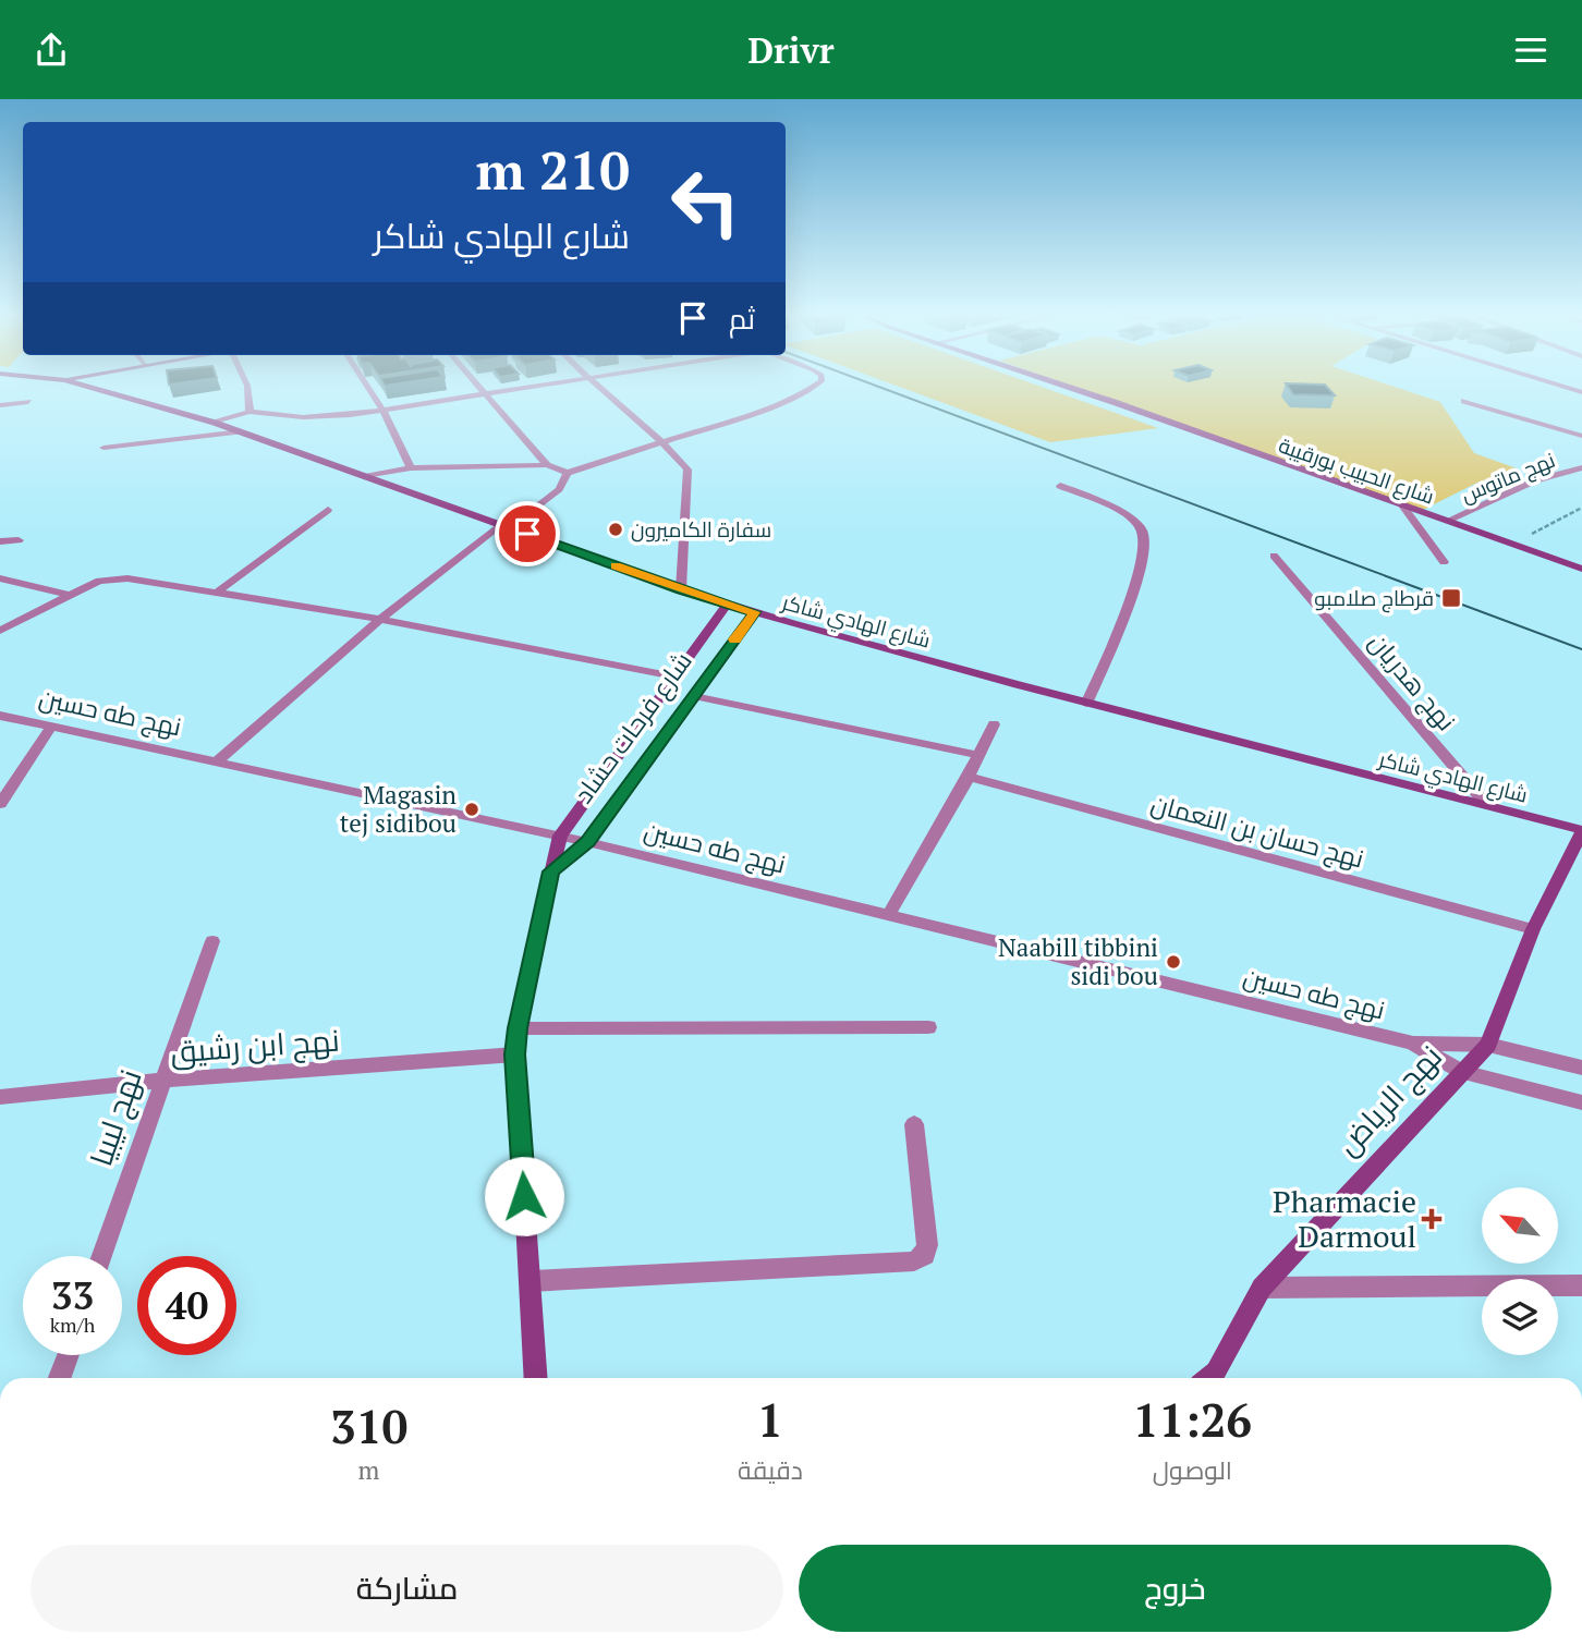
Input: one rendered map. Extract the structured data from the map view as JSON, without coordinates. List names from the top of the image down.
{
  "streets": {
    "street": [
      "شارع الحبيب بورقيبة",
      "نهج ماتوس",
      "شارع الهادي شاكر",
      "نهج هدريان",
      "نهج طه حسين",
      "شارع فرحات حشاد",
      "نهج حسان بن النعمان",
      "نهج ابن رشيق",
      "نهج الرياض",
      "نهج ليبيا"
    ]
  },
  "crossings": [
    ["شارع الحبيب بورقيبة", "نهج ماتوس"],
    ["شارع الهادي شاكر", "نهج هدريان"],
    ["شارع الهادي شاكر", "شارع فرحات حشاد"],
    ["شارع الهادي شاكر", "نهج الرياض"],
    ["نهج طه حسين", "شارع فرحات حشاد"],
    ["نهج طه حسين", "نهج الرياض"],
    ["شارع فرحات حشاد", "نهج ابن رشيق"],
    ["نهج حسان بن النعمان", "نهج الرياض"],
    ["نهج ابن رشيق", "نهج ليبيا"]
  ],
  "places": {
    "other": ["سفارة الكاميرون", "Magasin tej sidibou", "Naabill tibbini sidi bou"],
    "transit": ["قرطاج صلامبو"],
    "health": ["Pharmacie Darmoul"]
  },
  "north": "top left",
  "page": {
    "header": "Drivr",
    "turn": ["210 m", "شارع الهادي شاكر"],
    "then": "ثم",
    "speed": "33 km/h",
    "limit": "40",
    "eta": [
      "11:26",
      "الوصول",
      "1",
      "دقيقة",
      "310",
      "m"
    ],
    "buttons": ["خروج", "مشاركة"]
  }
}
